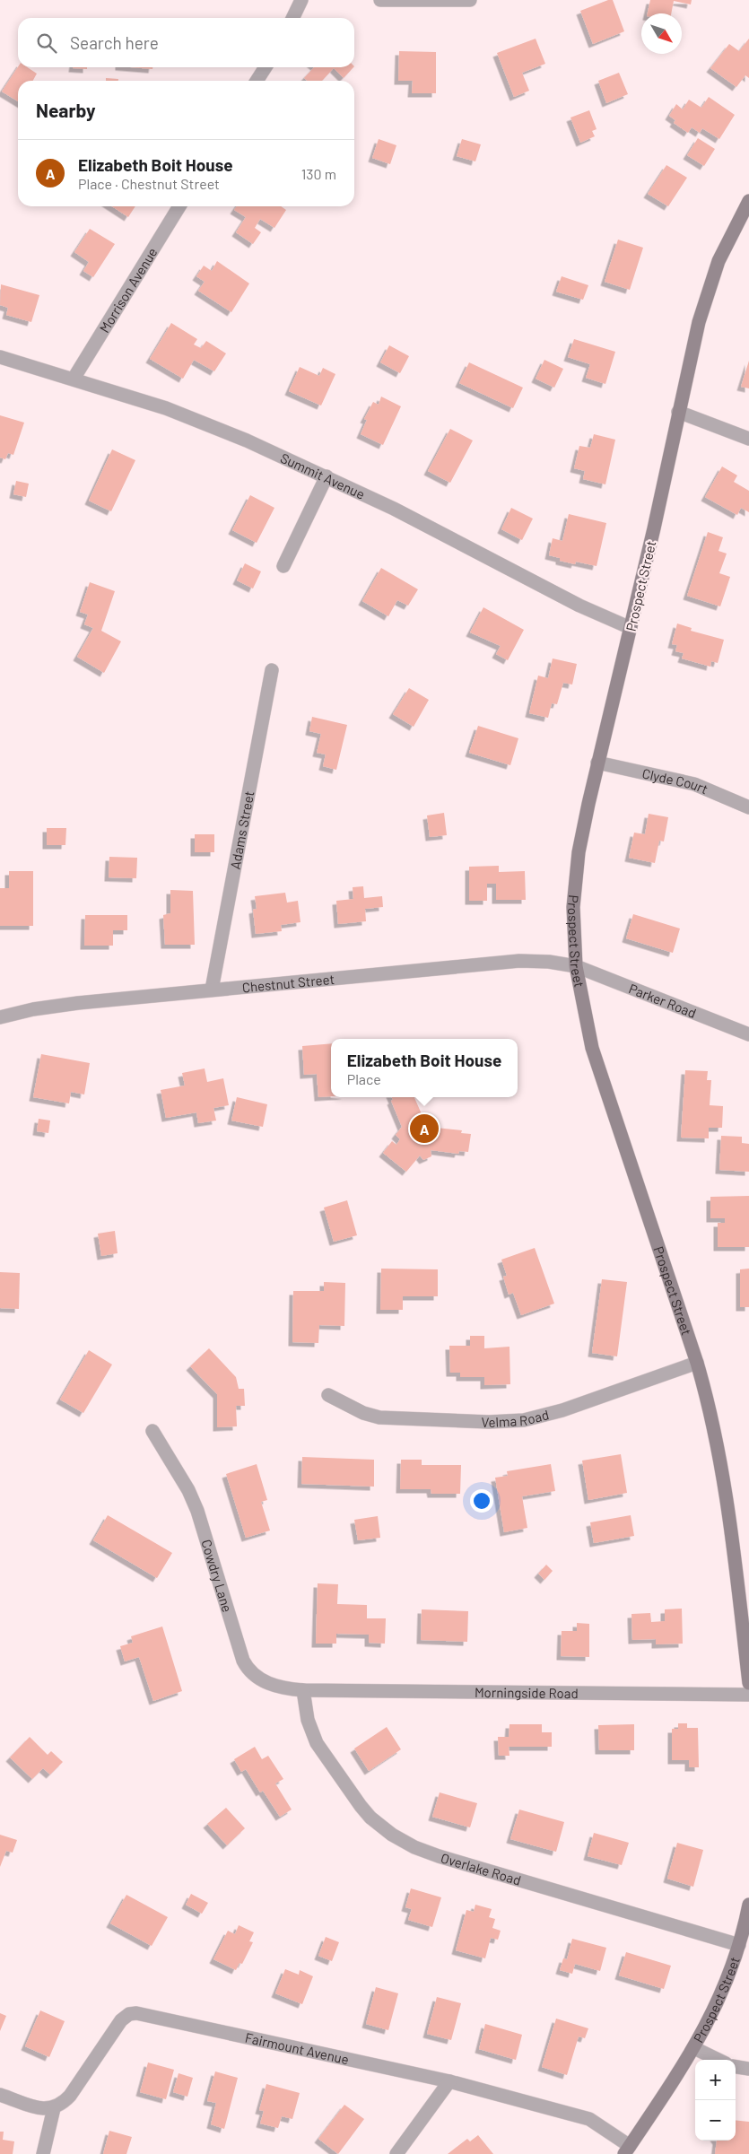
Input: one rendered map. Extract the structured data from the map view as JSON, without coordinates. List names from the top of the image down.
{
  "streets": {
    "main road": ["Prospect Street"],
    "street": [
      "Morrison Avenue",
      "Summit Avenue",
      "Clyde Court",
      "Adams Street",
      "Chestnut Street",
      "Parker Road",
      "Velma Road",
      "Cowdry Lane",
      "Morningside Road",
      "Overlake Road",
      "Fairmount Avenue"
    ]
  },
  "crossings": [
    ["Morrison Avenue", "Summit Avenue"],
    ["Summit Avenue", "Prospect Street"],
    ["Prospect Street", "Clyde Court"],
    ["Prospect Street", "Chestnut Street"],
    ["Prospect Street", "Parker Road"],
    ["Prospect Street", "Velma Road"],
    ["Prospect Street", "Overlake Road"],
    ["Prospect Street", "Fairmount Avenue"],
    ["Adams Street", "Chestnut Street"],
    ["Chestnut Street", "Parker Road"],
    ["Cowdry Lane", "Morningside Road"],
    ["Cowdry Lane", "Overlake Road"],
    ["Morningside Road", "Overlake Road"]
  ],
  "north": "bottom right",
  "page": {
    "search": "Search here",
    "heading": "Nearby",
    "list": [
      {
        "mark": "A",
        "name": "Elizabeth Boit House",
        "note": "Place · Chestnut Street",
        "value": "130 m"
      }
    ],
    "popup": ["Elizabeth Boit House", "Place"],
    "pins": "A",
    "map_buttons": ["+", "−"]
  }
}
